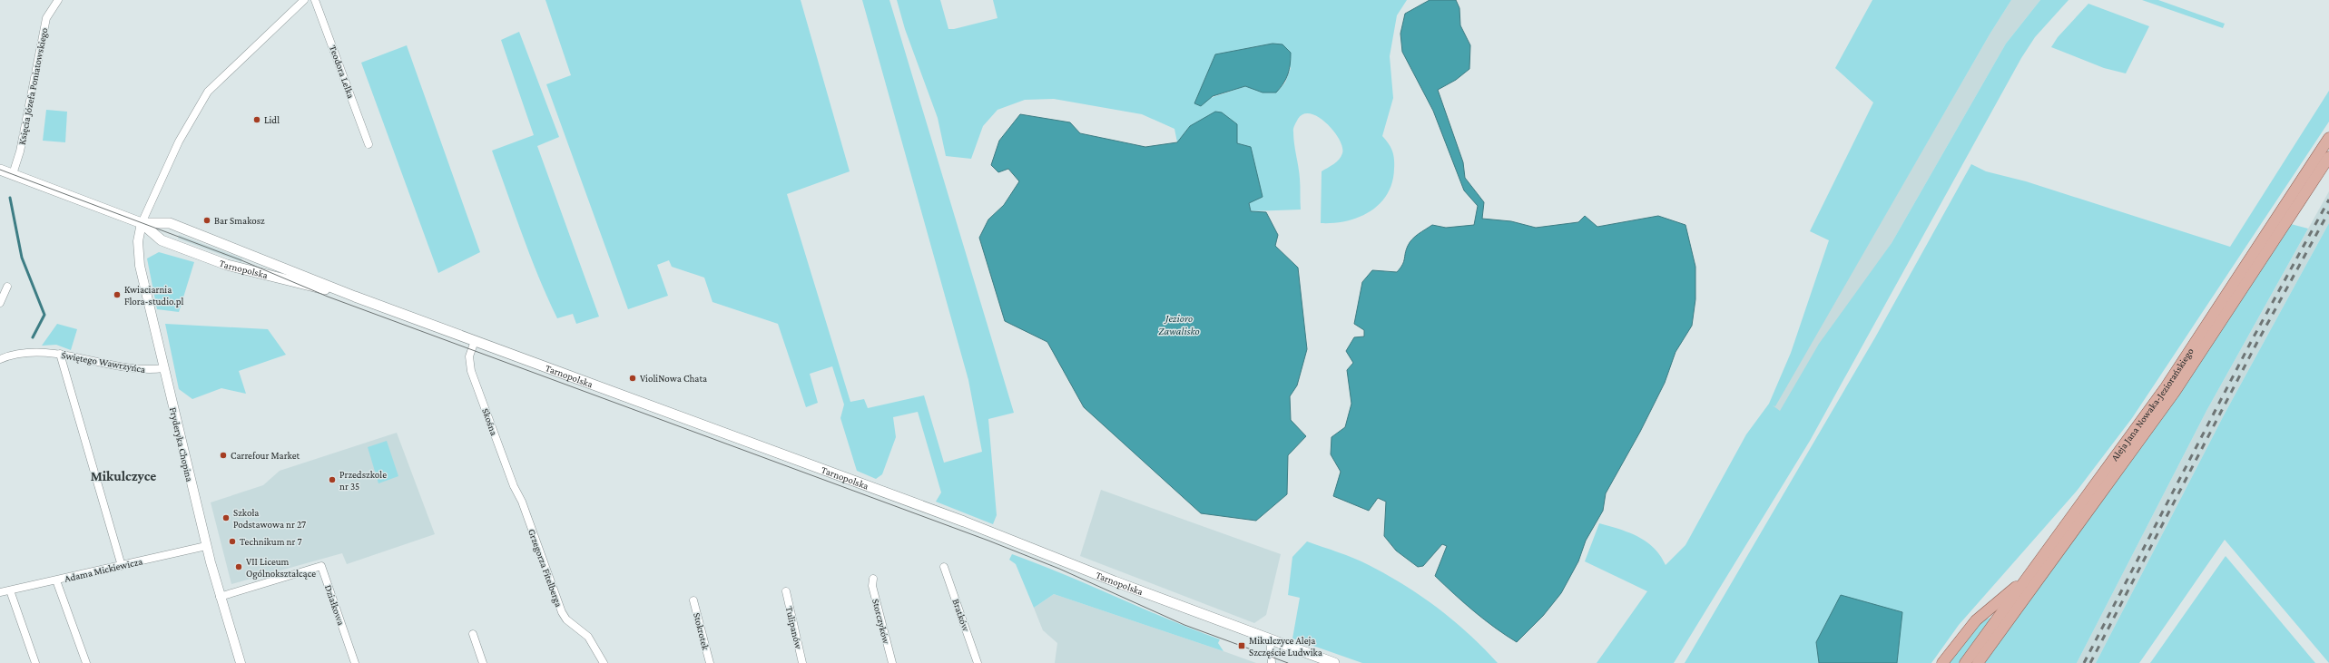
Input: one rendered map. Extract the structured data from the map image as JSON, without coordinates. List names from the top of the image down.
{
  "streets": {
    "main road": ["Tarnopolska", "Aleja Jana Nowaka-Jeziorańskiego"],
    "street": [
      "Teodora Lelka",
      "Księcia Józefa Poniatowskiego",
      "Świętego Wawrzyńca",
      "Skośna",
      "Fryderyka Chopina",
      "Grzegorza Fitelberga",
      "Adama Mickiewicza",
      "Działkowa",
      "Bratków",
      "Storczyków",
      "Tulipanów",
      "Stokrotek"
    ]
  },
  "crossings": [
    ["Księcia Józefa Poniatowskiego", "Tarnopolska"],
    ["Tarnopolska", "Skośna"],
    ["Tarnopolska", "Fryderyka Chopina"],
    ["Świętego Wawrzyńca", "Fryderyka Chopina"],
    ["Skośna", "Grzegorza Fitelberga"],
    ["Fryderyka Chopina", "Adama Mickiewicza"],
    ["Fryderyka Chopina", "Działkowa"]
  ],
  "districts": ["Mikulczyce"],
  "water": ["Jezioro Zawalisko"],
  "places": {
    "other": [
      "Lidl",
      "Bar Smakosz",
      "Kwiaciarnia Flora-studio.pl",
      "VioliNowa Chata",
      "Carrefour Market",
      "Przedszkole nr 35",
      "Szkoła Podstawowa nr 27",
      "Technikum nr 7",
      "VII Liceum Ogólnokształcące"
    ],
    "transit": ["Mikulczyce Aleja Szczęście Ludwika"]
  }
}
